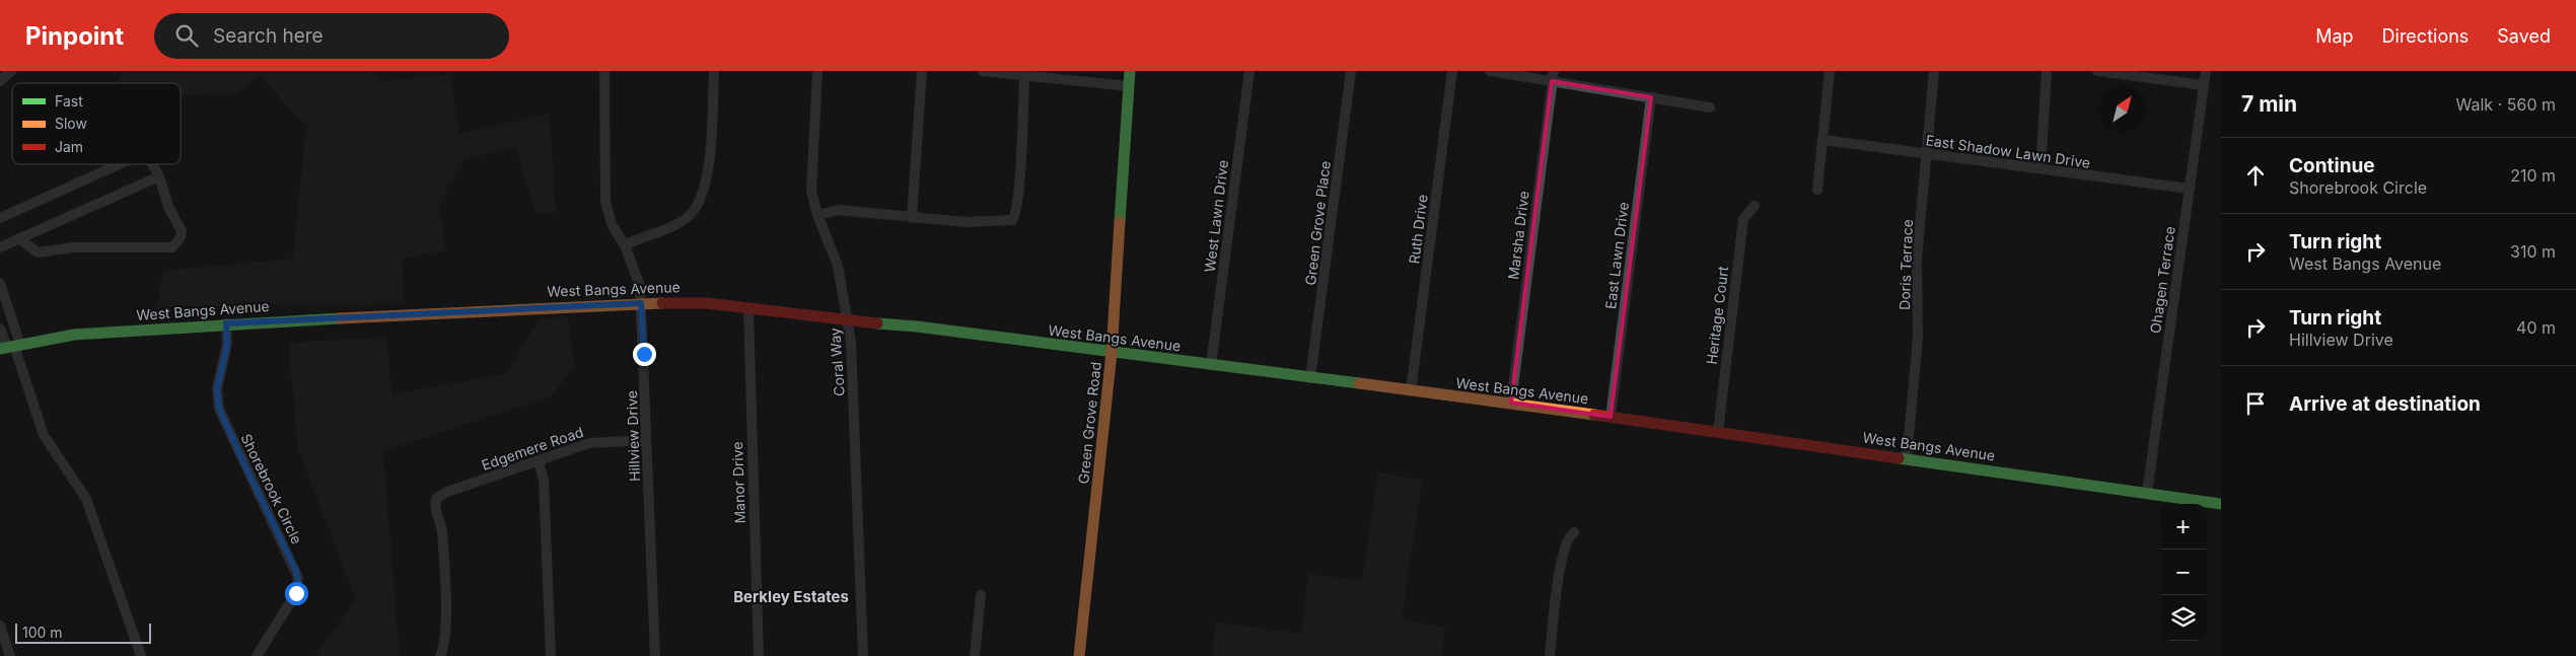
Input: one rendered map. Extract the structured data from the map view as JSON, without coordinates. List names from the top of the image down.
{
  "streets": {
    "street": [
      "East Shadow Lawn Drive",
      "West Lawn Drive",
      "Green Grove Place",
      "Ruth Drive",
      "Marsha Drive",
      "East Lawn Drive",
      "Doris Terrace",
      "Ohagen Terrace",
      "West Bangs Avenue",
      "Heritage Court",
      "Coral Way",
      "Green Grove Road",
      "Hillview Drive",
      "Edgemere Road",
      "Manor Drive",
      "Shorebrook Circle"
    ]
  },
  "crossings": [
    ["East Shadow Lawn Drive", "Doris Terrace"],
    ["East Shadow Lawn Drive", "Ohagen Terrace"],
    ["West Lawn Drive", "West Bangs Avenue"],
    ["Green Grove Place", "West Bangs Avenue"],
    ["Ruth Drive", "West Bangs Avenue"],
    ["Marsha Drive", "West Bangs Avenue"],
    ["East Lawn Drive", "West Bangs Avenue"],
    ["Doris Terrace", "West Bangs Avenue"],
    ["Ohagen Terrace", "West Bangs Avenue"],
    ["West Bangs Avenue", "Heritage Court"],
    ["West Bangs Avenue", "Coral Way"],
    ["West Bangs Avenue", "Green Grove Road"],
    ["West Bangs Avenue", "Hillview Drive"],
    ["West Bangs Avenue", "Manor Drive"],
    ["West Bangs Avenue", "Shorebrook Circle"],
    ["Hillview Drive", "Edgemere Road"]
  ],
  "districts": ["Berkley Estates"],
  "legend": ["Fast", "Slow", "Jam"],
  "scale_bar": "100 m",
  "north": "top right",
  "page": {
    "header": "Pinpoint",
    "search": "Search here",
    "nav": ["Map", "Directions", "Saved"],
    "heading": ["7 min", "Walk · 560 m"],
    "list": [
      ["Continue", "Shorebrook Circle", "210 m"],
      ["Turn right", "West Bangs Avenue", "310 m"],
      ["Turn right", "Hillview Drive", "40 m"],
      "Arrive at destination"
    ],
    "map_buttons": ["+", "−"],
    "scale": "100 m"
  }
}
